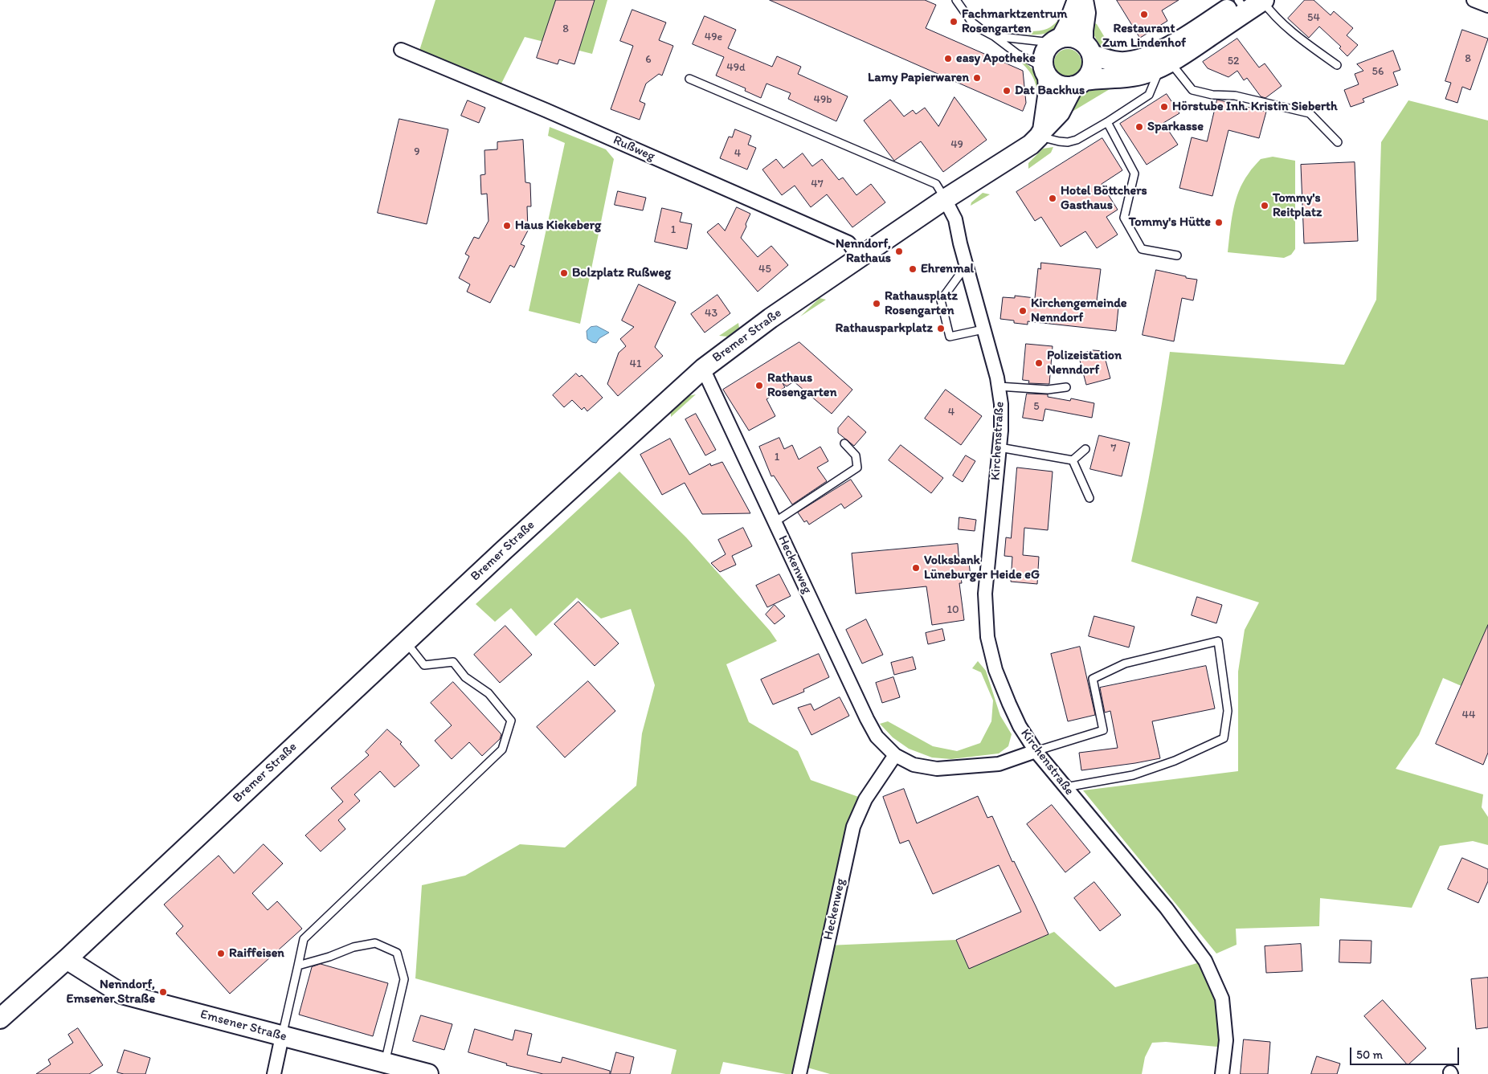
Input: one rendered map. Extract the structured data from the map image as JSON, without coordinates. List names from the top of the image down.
{
  "streets": {
    "main road": ["Bremer Straße", "Emsener Straße"],
    "street": ["Rußweg", "Kirchenstraße", "Heckenweg"]
  },
  "crossings": [
    ["Rußweg", "Bremer Straße"],
    ["Bremer Straße", "Kirchenstraße"],
    ["Bremer Straße", "Heckenweg"],
    ["Bremer Straße", "Emsener Straße"],
    ["Kirchenstraße", "Heckenweg"]
  ],
  "places": [
    "Restaurant Zum Lindenhof",
    "Fachmarktzentrum Rosengarten",
    "easy Apotheke",
    "Lamy Papierwaren",
    "Dat Backhus",
    "Hörstube Inh. Kristin Sieberth",
    "Sparkasse",
    "Hotel Böttchers Gasthaus",
    "Tommy's Reitplatz",
    "Tommy's Hütte",
    "Haus Kiekeberg",
    "Nenndorf, Rathaus",
    "Ehrenmal",
    "Bolzplatz Rußweg",
    "Rathausplatz Rosengarten",
    "Kirchengemeinde Nenndorf",
    "Rathausparkplatz",
    "Polizeistation Nenndorf",
    "Rathaus Rosengarten",
    "Volksbank Lüneburger Heide eG",
    "Raiffeisen",
    "Nenndorf, Emsener Straße"
  ],
  "house_numbers": [
    "54",
    "8",
    "49e",
    "8",
    "6",
    "52",
    "49d",
    "56",
    "49b",
    "49",
    "9",
    "4",
    "47",
    "1",
    "45",
    "43",
    "41",
    "5",
    "4",
    "7",
    "1",
    "10",
    "44"
  ],
  "scale_bar": "50 m"
}
